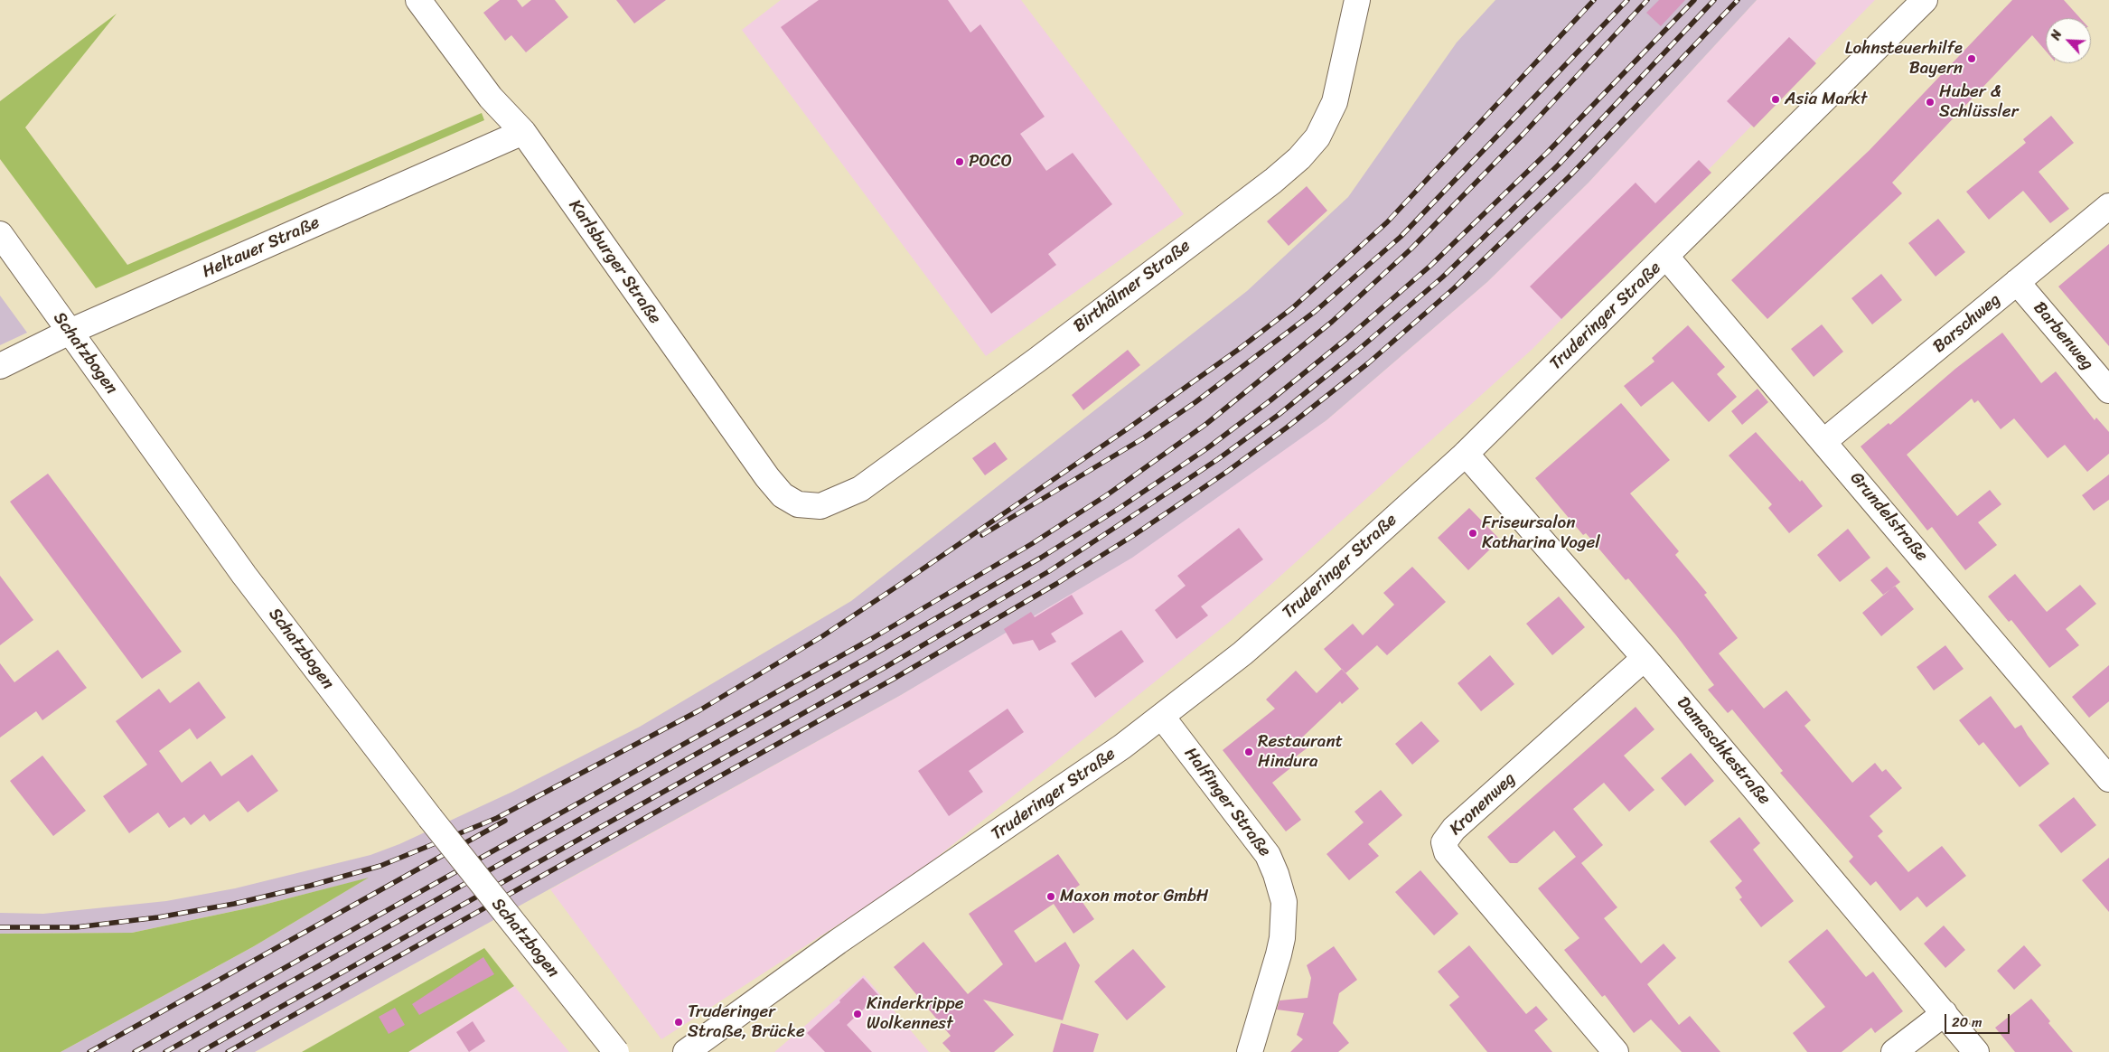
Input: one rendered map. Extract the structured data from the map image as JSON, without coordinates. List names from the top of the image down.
{
  "streets": {
    "street": [
      "Heltauer Straße",
      "Karlsburger Straße",
      "Birthälmer Straße",
      "Truderinger Straße",
      "Barschweg",
      "Barbenweg",
      "Schatzbogen",
      "Grundelstraße",
      "Damaschkestraße",
      "Halfinger Straße",
      "Kronenweg"
    ]
  },
  "crossings": [
    ["Heltauer Straße", "Karlsburger Straße"],
    ["Heltauer Straße", "Schatzbogen"],
    ["Karlsburger Straße", "Birthälmer Straße"],
    ["Truderinger Straße", "Grundelstraße"],
    ["Truderinger Straße", "Damaschkestraße"],
    ["Truderinger Straße", "Halfinger Straße"],
    ["Barschweg", "Barbenweg"],
    ["Barschweg", "Grundelstraße"],
    ["Damaschkestraße", "Kronenweg"]
  ],
  "places": [
    "Lohnsteuerhilfe Bayern",
    "Asia Markt",
    "Huber & Schlüssler",
    "POCO",
    "Friseursalon Katharina Vogel",
    "Restaurant Hindura",
    "Maxon motor GmbH",
    "Kinderkrippe Wolkennest",
    "Truderinger Straße, Brücke"
  ],
  "scale_bar": "20 m",
  "north": "top left"
}
